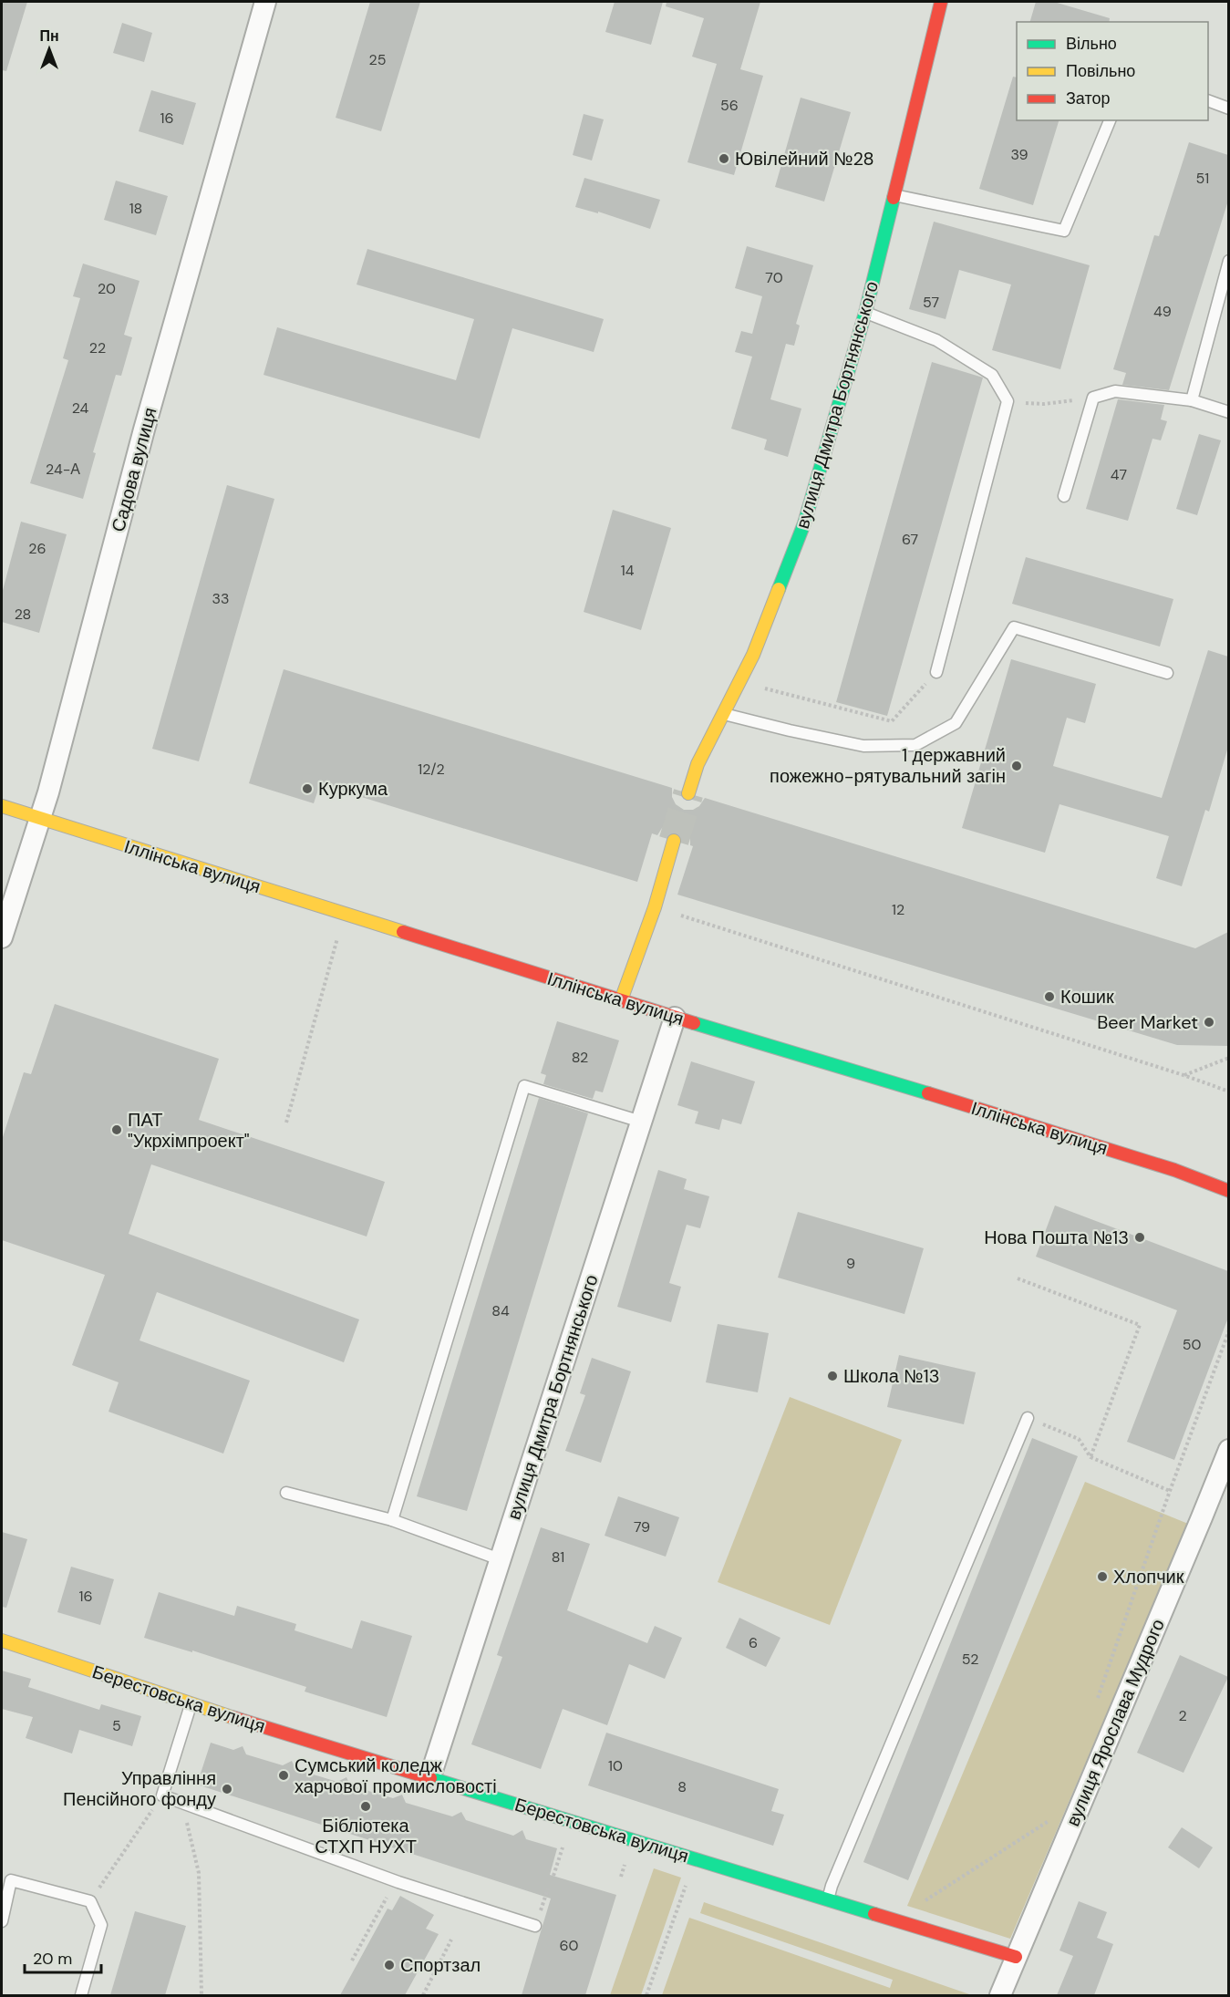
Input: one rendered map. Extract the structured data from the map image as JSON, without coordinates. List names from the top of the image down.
{
  "streets": {
    "street": [
      "вулиця Дмитра Бортнянського",
      "Садова вулиця",
      "Іллінська вулиця",
      "Берестовська вулиця",
      "вулиця Ярослава Мудрого"
    ]
  },
  "crossings": [
    ["вулиця Дмитра Бортнянського", "Іллінська вулиця"],
    ["вулиця Дмитра Бортнянського", "Берестовська вулиця"],
    ["Садова вулиця", "Іллінська вулиця"],
    ["Берестовська вулиця", "вулиця Ярослава Мудрого"]
  ],
  "places": [
    "Ювілейний №28",
    "1 державний пожежно-рятувальний загін",
    "Куркума",
    "Кошик",
    "Beer Market",
    "ПАТ \"Укрхімпроект\"",
    "Нова Пошта №13",
    "Школа №13",
    "Хлопчик",
    "Сумський коледж харчової промисловості",
    "Управління Пенсійного фонду",
    "Бібліотека СТХП НУХТ",
    "Спортзал"
  ],
  "house_numbers": [
    "25",
    "56",
    "16",
    "39",
    "51",
    "18",
    "70",
    "20",
    "57",
    "49",
    "22",
    "24",
    "24-А",
    "47",
    "67",
    "26",
    "14",
    "33",
    "28",
    "12/2",
    "12",
    "82",
    "9",
    "84",
    "50",
    "79",
    "81",
    "16",
    "6",
    "52",
    "2",
    "5",
    "10",
    "8",
    "60"
  ],
  "legend": ["Вільно", "Повільно", "Затор"],
  "scale_bar": "20 m",
  "north": "top"
}
